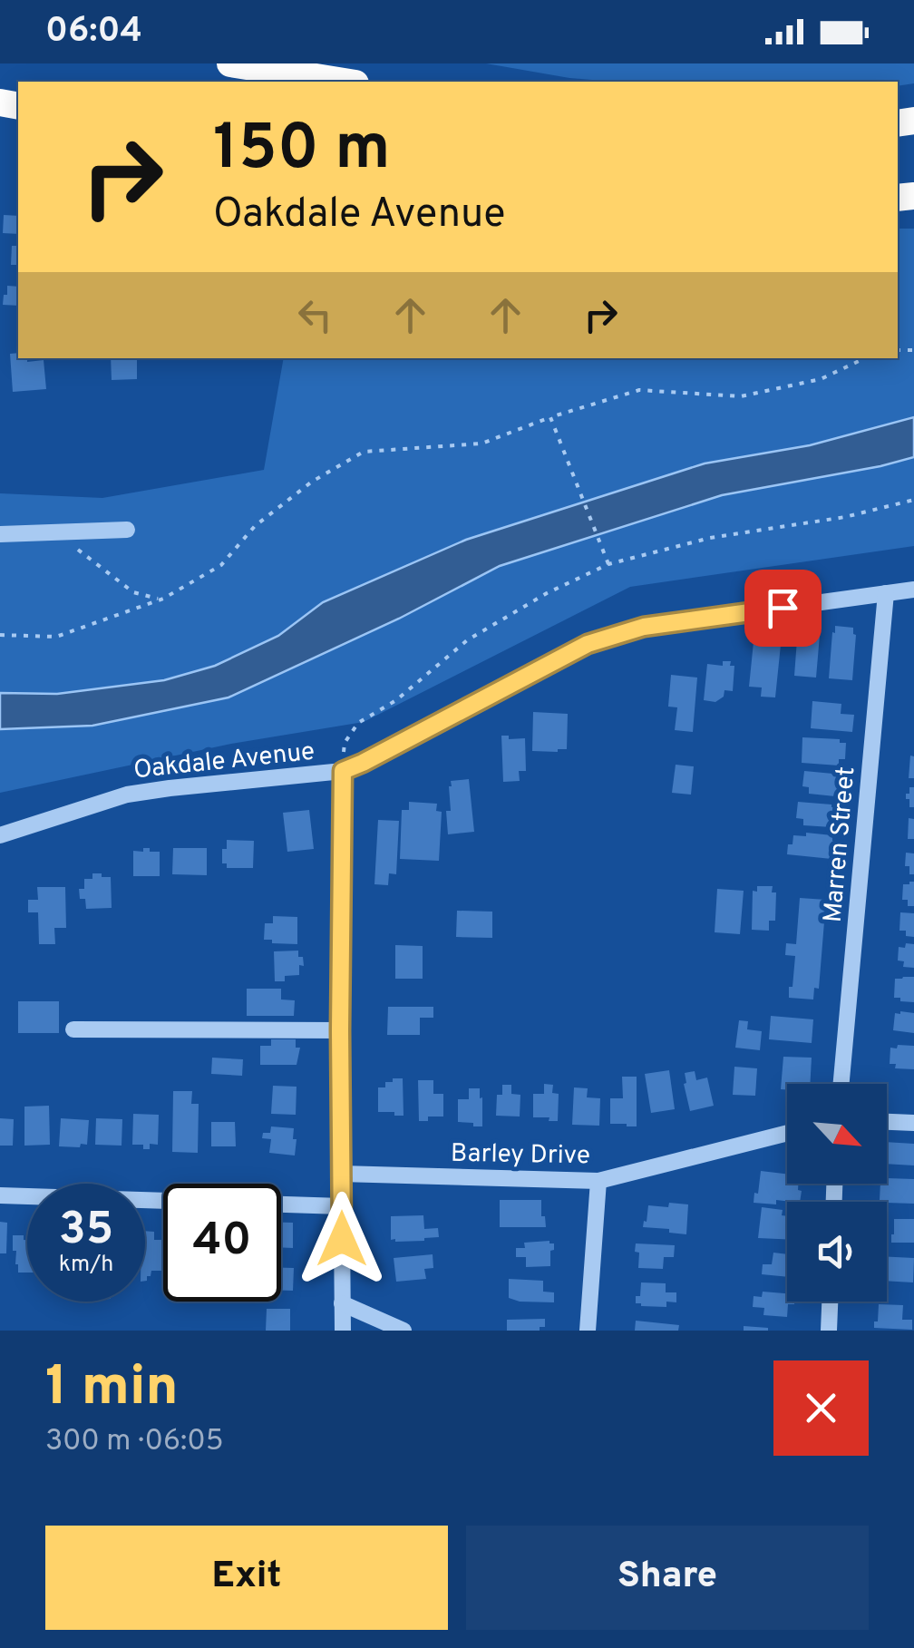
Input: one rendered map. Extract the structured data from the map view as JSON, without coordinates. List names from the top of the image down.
{
  "streets": {
    "street": ["Oakdale Avenue", "Marren Street", "Barley Drive"]
  },
  "crossings": [
    ["Oakdale Avenue", "Marren Street"]
  ],
  "north": "bottom right",
  "page": {
    "status": "06:04",
    "turn": ["150 m", "Oakdale Avenue"],
    "speed": "35 km/h",
    "limit": "40",
    "heading": ["1 min", "300 m · 06:05"],
    "buttons": ["Exit", "Share"]
  }
}
